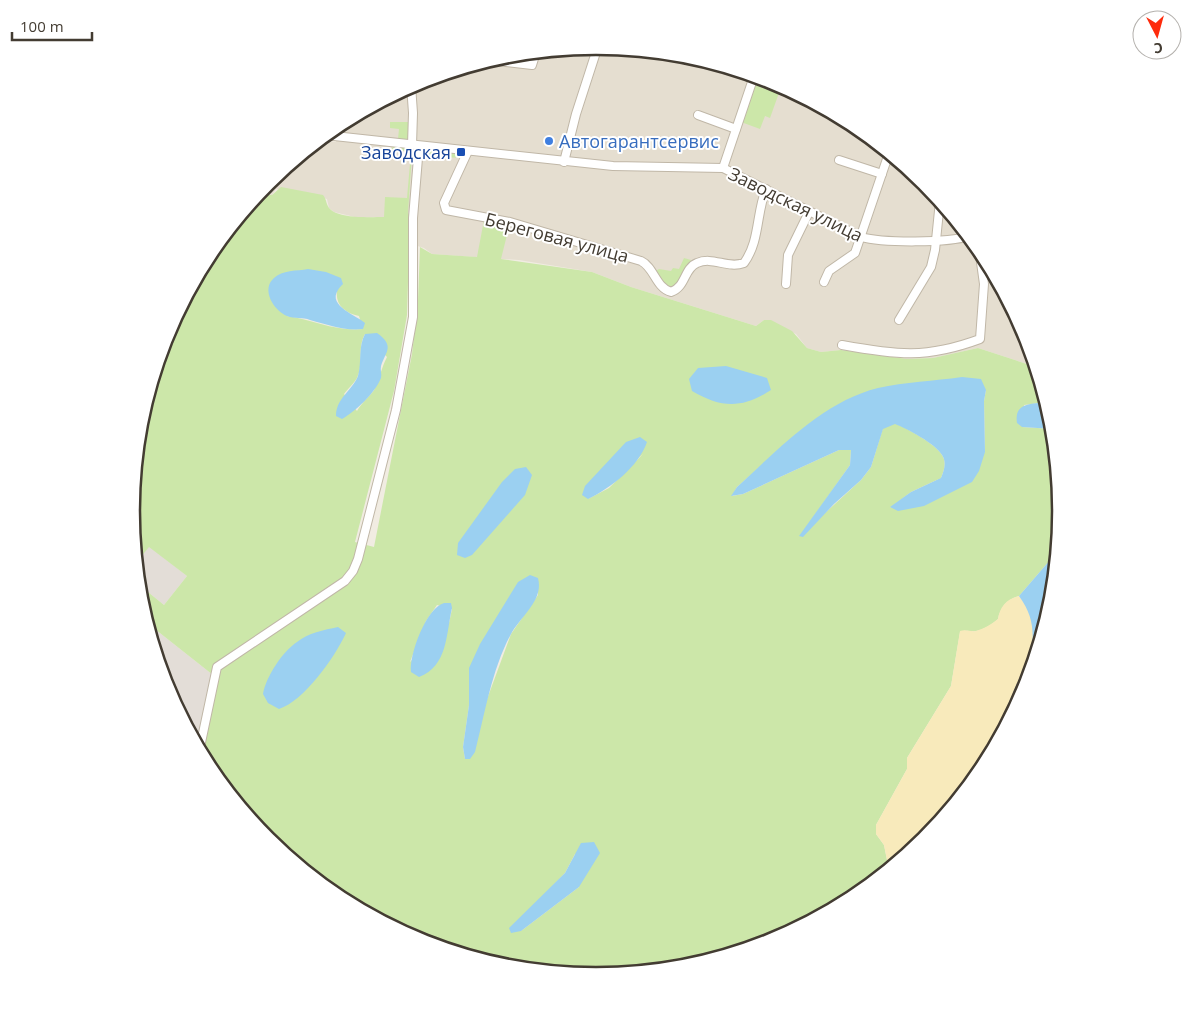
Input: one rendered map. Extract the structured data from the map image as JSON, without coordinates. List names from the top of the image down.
{
  "streets": {
    "street": ["Заводская улица", "Береговая улица"]
  },
  "crossings": [
    ["Заводская улица", "Береговая улица"]
  ],
  "places": {
    "other": ["Автогарантсервис"],
    "transit": ["Заводская"]
  },
  "scale_bar": "100 m",
  "north": "bottom"
}
